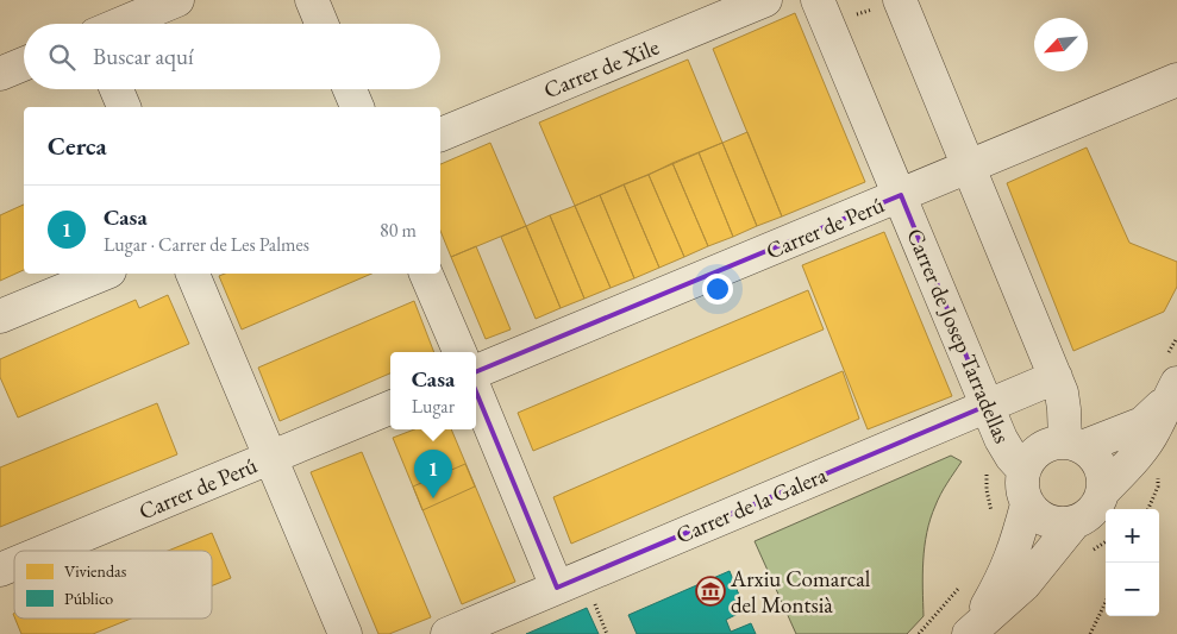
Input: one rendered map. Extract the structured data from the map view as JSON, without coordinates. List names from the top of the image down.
{
  "streets": {
    "street": [
      "Carrer de Xile",
      "Carrer de Perú",
      "Carrer de Josep Tarradellas",
      "Carrer de la Galera"
    ]
  },
  "crossings": [
    ["Carrer de Perú", "Carrer de Josep Tarradellas"],
    ["Carrer de Josep Tarradellas", "Carrer de la Galera"]
  ],
  "places": {
    "museum": ["Arxiu Comarcal del Montsià"]
  },
  "legend": ["Viviendas", "Público"],
  "north": "bottom left",
  "page": {
    "search": "Buscar aquí",
    "heading": "Cerca",
    "list": [
      {
        "mark": "1",
        "name": "Casa",
        "note": "Lugar · Carrer de Les Palmes",
        "value": "80 m"
      }
    ],
    "popup": ["Casa", "Lugar"],
    "pins": "1",
    "map_buttons": ["+", "−"]
  }
}
